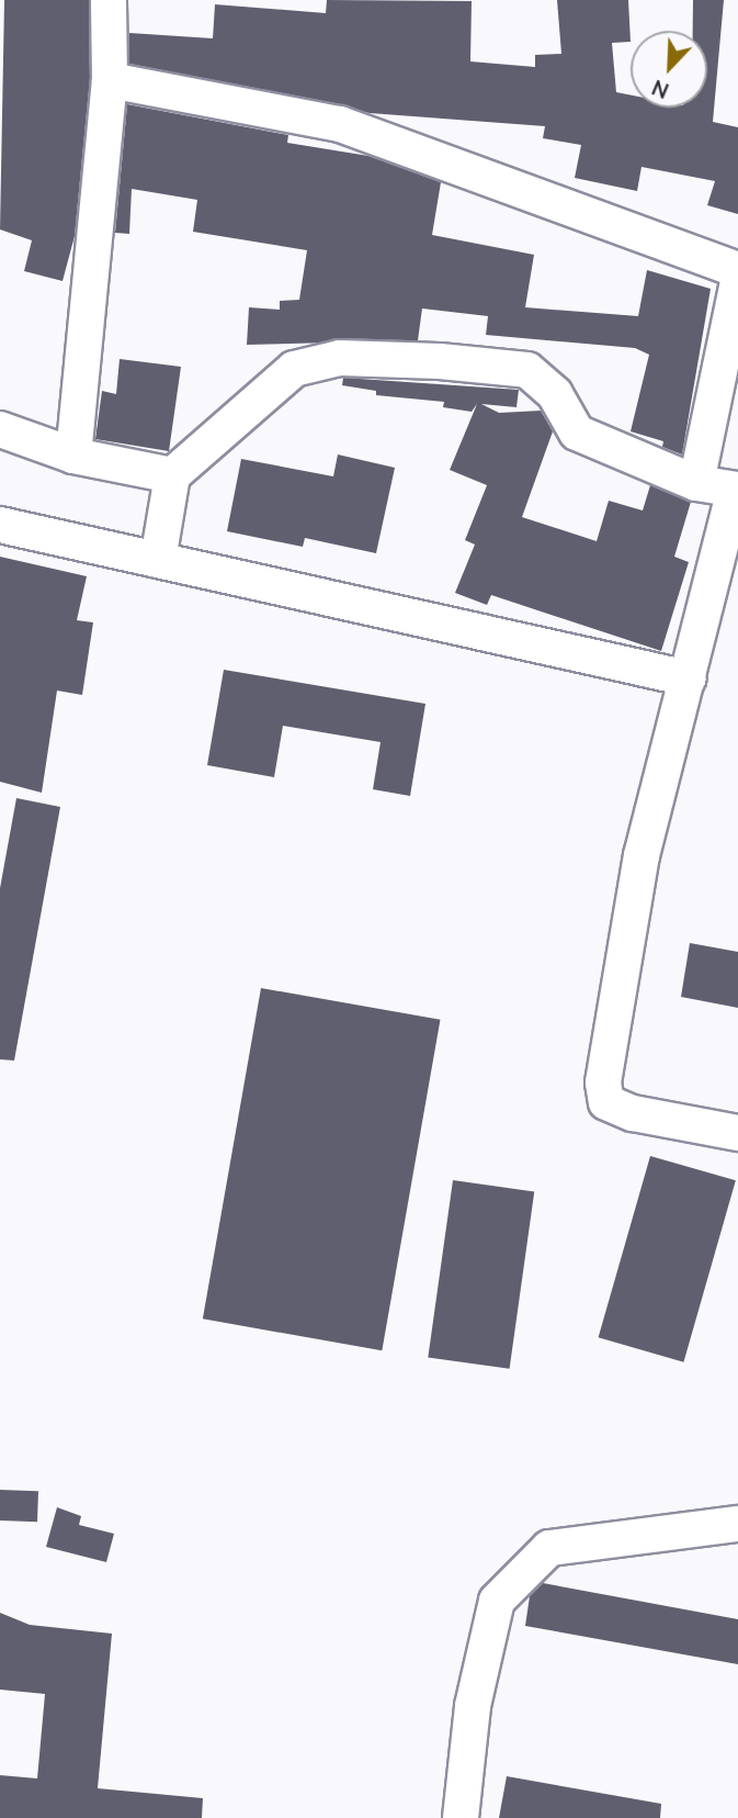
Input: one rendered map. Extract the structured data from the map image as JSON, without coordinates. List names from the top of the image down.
{
  "north": "bottom left"
}
